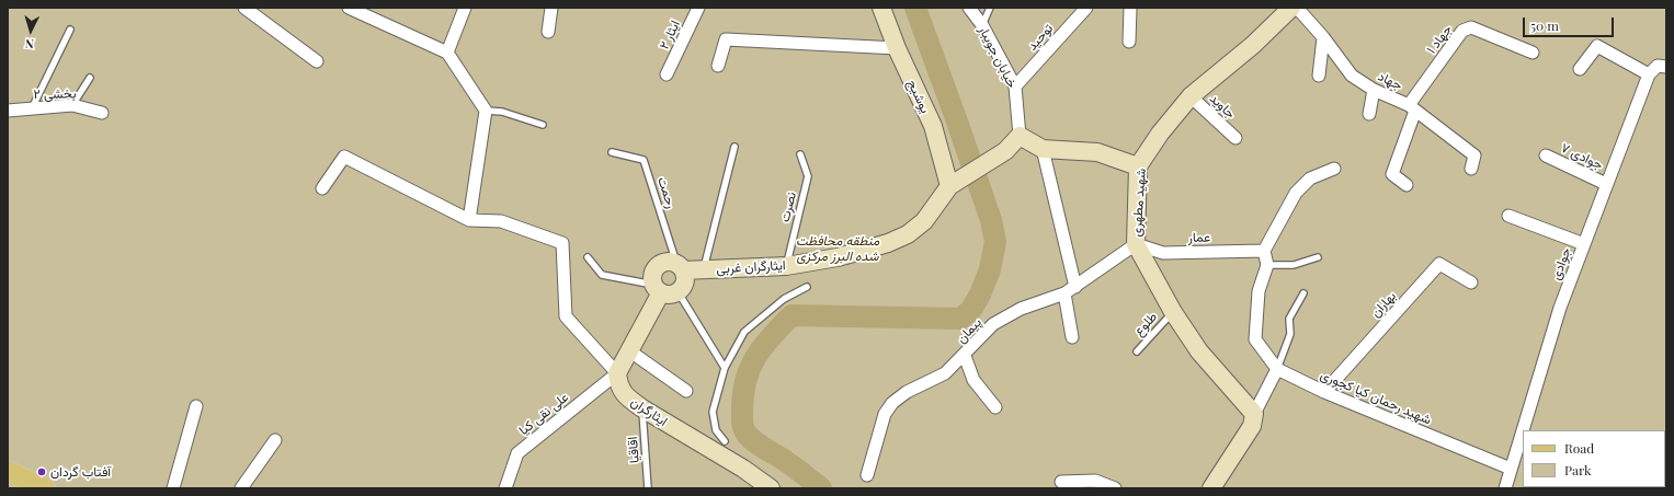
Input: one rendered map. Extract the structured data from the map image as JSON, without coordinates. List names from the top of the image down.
{
  "streets": {
    "street": [
      "ایثار ۲",
      "توحید",
      "جهاد ۱",
      "خیابان جویبار",
      "جهاد",
      "بخشی ۲",
      "یوشیج",
      "جاوید",
      "جوادی ۷",
      "شهید مطهری",
      "عمار",
      "جوادی",
      "ایثارگران غربی",
      "بهاران",
      "پیمان",
      "شهید رحمان کیا کجوری",
      "ایثارگران",
      "علی نقی کیا"
    ],
    "lane": [
      "رحمت",
      "نصرت",
      "طلوع",
      "اقاقیا"
    ]
  },
  "crossings": [
    ["توحید", "خیابان جویبار"],
    ["جهاد ۱", "جهاد"],
    ["یوشیج", "ایثارگران غربی"],
    ["جاوید", "شهید مطهری"],
    ["جوادی ۷", "جوادی"],
    ["رحمت", "ایثارگران غربی"],
    ["شهید مطهری", "عمار"],
    ["شهید مطهری", "طلوع"],
    ["شهید مطهری", "پیمان"],
    ["نصرت", "ایثارگران غربی"],
    ["عمار", "پیمان"],
    ["جوادی", "شهید رحمان کیا کجوری"],
    ["بهاران", "شهید رحمان کیا کجوری"],
    ["ایثارگران", "علی نقی کیا"],
    ["ایثارگران", "اقاقیا"]
  ],
  "parks": ["منطقه محافظت شده البرز مرکزی"],
  "places": ["آفتاب گردان"],
  "legend": ["Road", "Park"],
  "scale_bar": "50 m",
  "north": "bottom"
}
